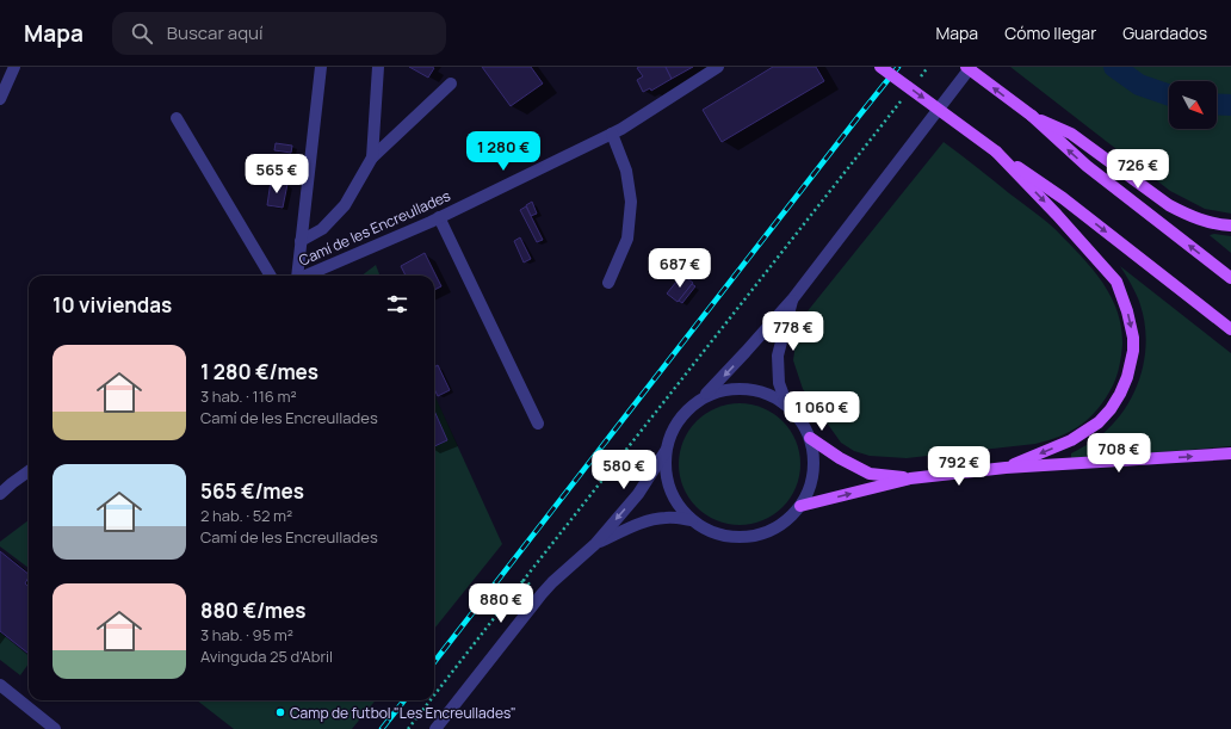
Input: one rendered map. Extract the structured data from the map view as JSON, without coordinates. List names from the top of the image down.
{
  "streets": {
    "street": ["Camí de les Encreullades"]
  },
  "places": ["Camp de futbol \"Les Encreullades\""],
  "north": "bottom right",
  "page": {
    "header": "Mapa",
    "search": "Buscar aquí",
    "nav": ["Mapa", "Cómo llegar", "Guardados"],
    "price": [
      "1 280 €",
      "726 €",
      "565 €",
      "687 €",
      "778 €",
      "1 060 €",
      "708 €",
      "792 €",
      "580 €",
      "880 €"
    ],
    "heading": "10 viviendas",
    "list": [
      {
        "name": "1 280 €/mes",
        "note": "3 hab. · 116 m² · Camí de les Encreullades"
      },
      {
        "name": "565 €/mes",
        "note": "2 hab. · 52 m² · Camí de les Encreullades"
      },
      {
        "name": "880 €/mes",
        "note": "3 hab. · 95 m² · Avinguda 25 d'Abril"
      }
    ]
  }
}
